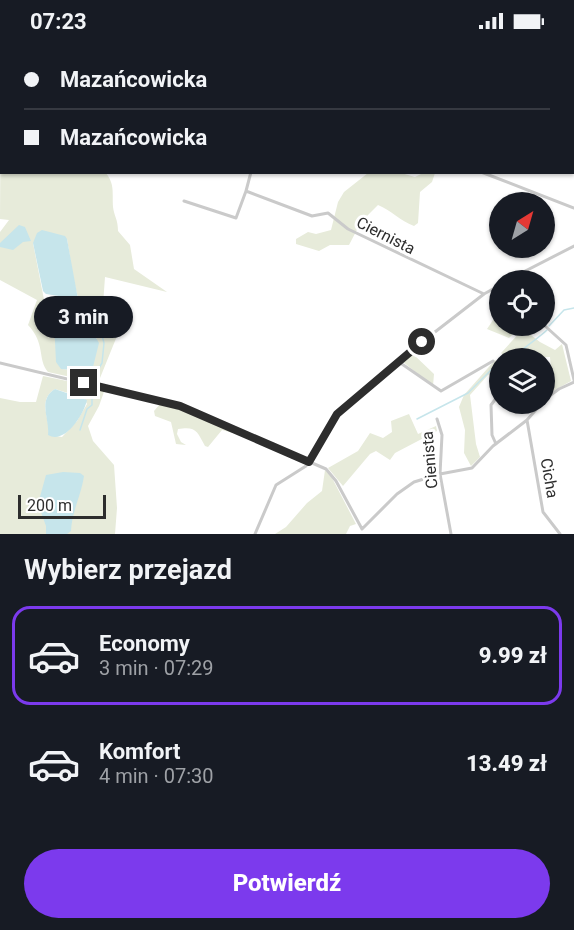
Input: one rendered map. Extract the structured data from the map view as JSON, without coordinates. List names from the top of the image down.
{
  "streets": {
    "street": ["Ciernista", "Cienista", "Cicha"]
  },
  "scale_bar": "200 m",
  "north": "top right",
  "page": {
    "status": "07:23",
    "banner": ["Mazańcowicka", "Mazańcowicka"],
    "bubble": "3 min",
    "scale": "200 m",
    "heading": "Wybierz przejazd",
    "list": [
      {
        "name": "Economy",
        "note": "3 min · 07:29",
        "value": "9.99 zł"
      },
      {
        "name": "Komfort",
        "note": "4 min · 07:30",
        "value": "13.49 zł"
      }
    ],
    "buttons": "Potwierdź"
  }
}
